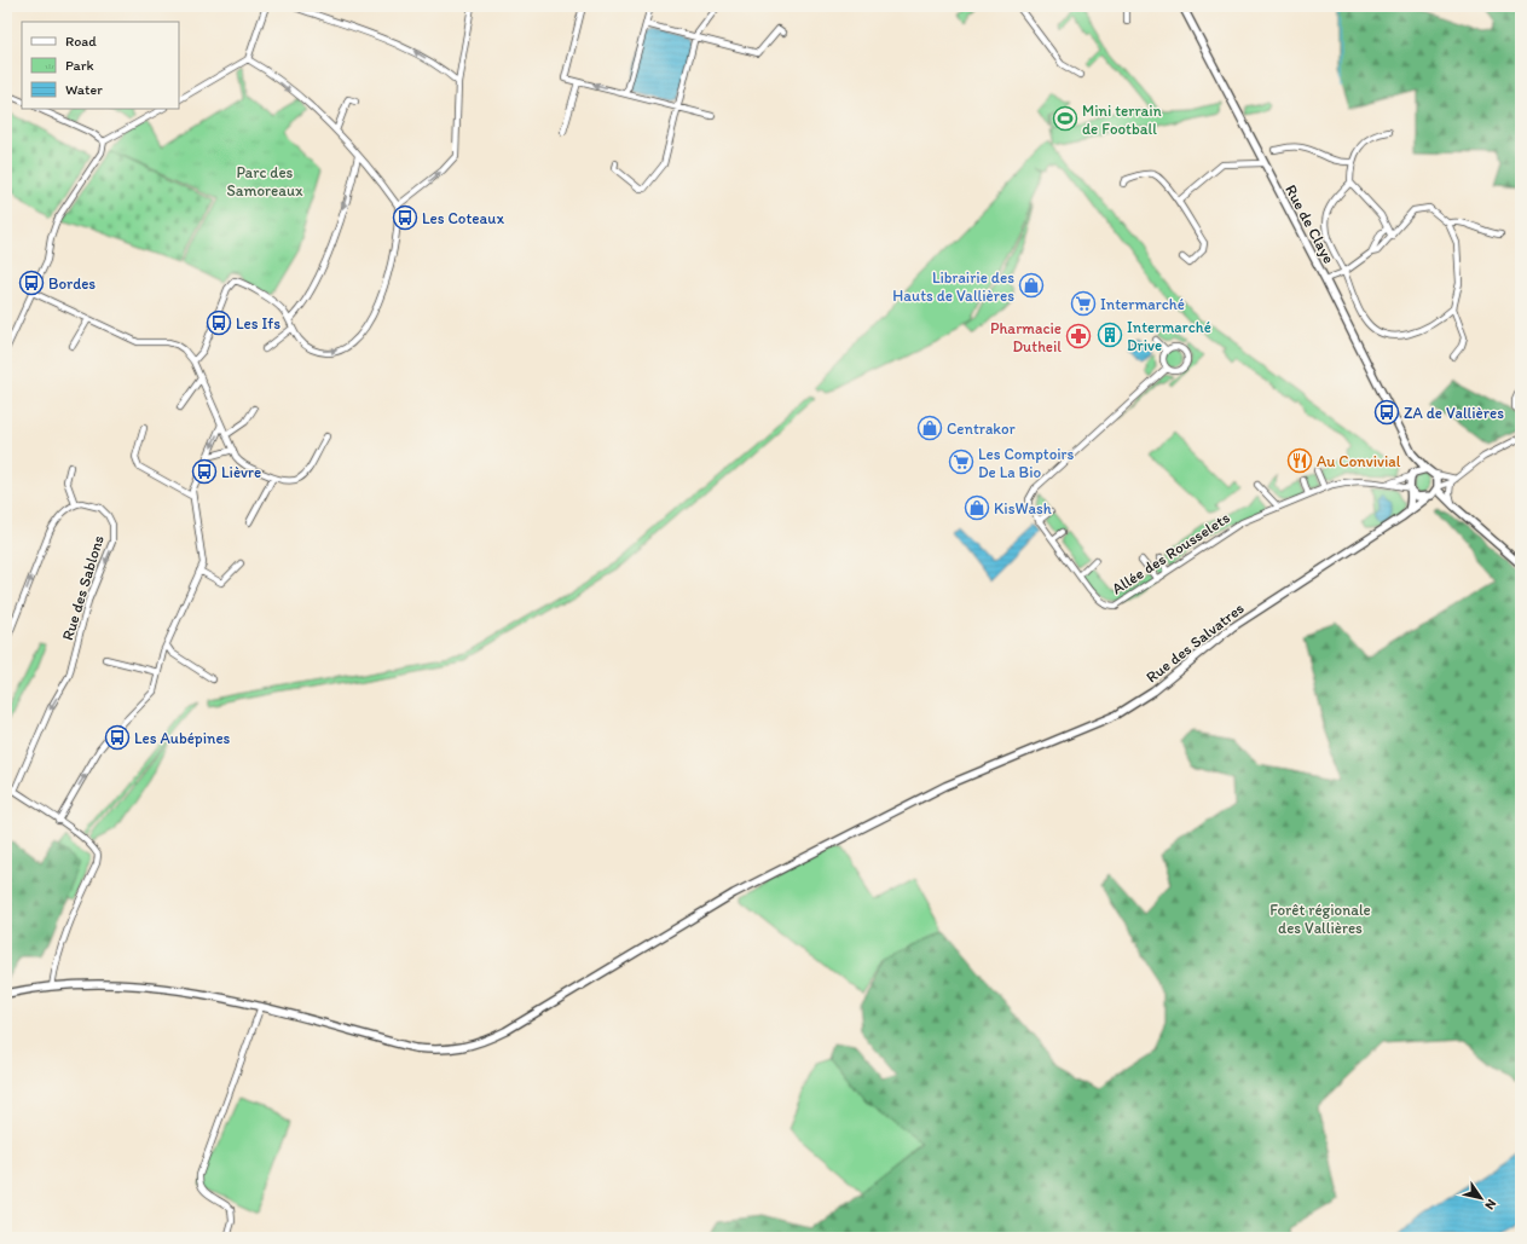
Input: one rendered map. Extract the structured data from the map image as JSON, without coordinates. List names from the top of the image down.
{
  "streets": {
    "street": [
      "Rue de Claye",
      "Allée des Rousselets",
      "Rue des Sablons",
      "Rue des Salvatres"
    ]
  },
  "crossings": [
    ["Rue de Claye", "Allée des Rousselets"],
    ["Rue de Claye", "Rue des Salvatres"],
    ["Allée des Rousselets", "Rue des Salvatres"]
  ],
  "one_way": ["Rue des Sablons"],
  "parks": ["Parc des Samoreaux", "Forêt régionale des Vallières"],
  "places": {
    "sports": ["Mini terrain de Football"],
    "bus stop": [
      "Les Coteaux",
      "Bordes",
      "Les Ifs",
      "ZA de Vallières",
      "Lièvre",
      "Les Aubépines"
    ],
    "shop": ["Librairie des Hauts de Vallières", "Centrakor", "KisWash"],
    "supermarket": ["Intermarché", "Les Comptoirs De La Bio"],
    "building": ["Intermarché Drive"],
    "pharmacy": ["Pharmacie Dutheil"],
    "restaurant": ["Au Convivial"]
  },
  "legend": ["Road", "Park", "Water"],
  "north": "bottom right"
}
